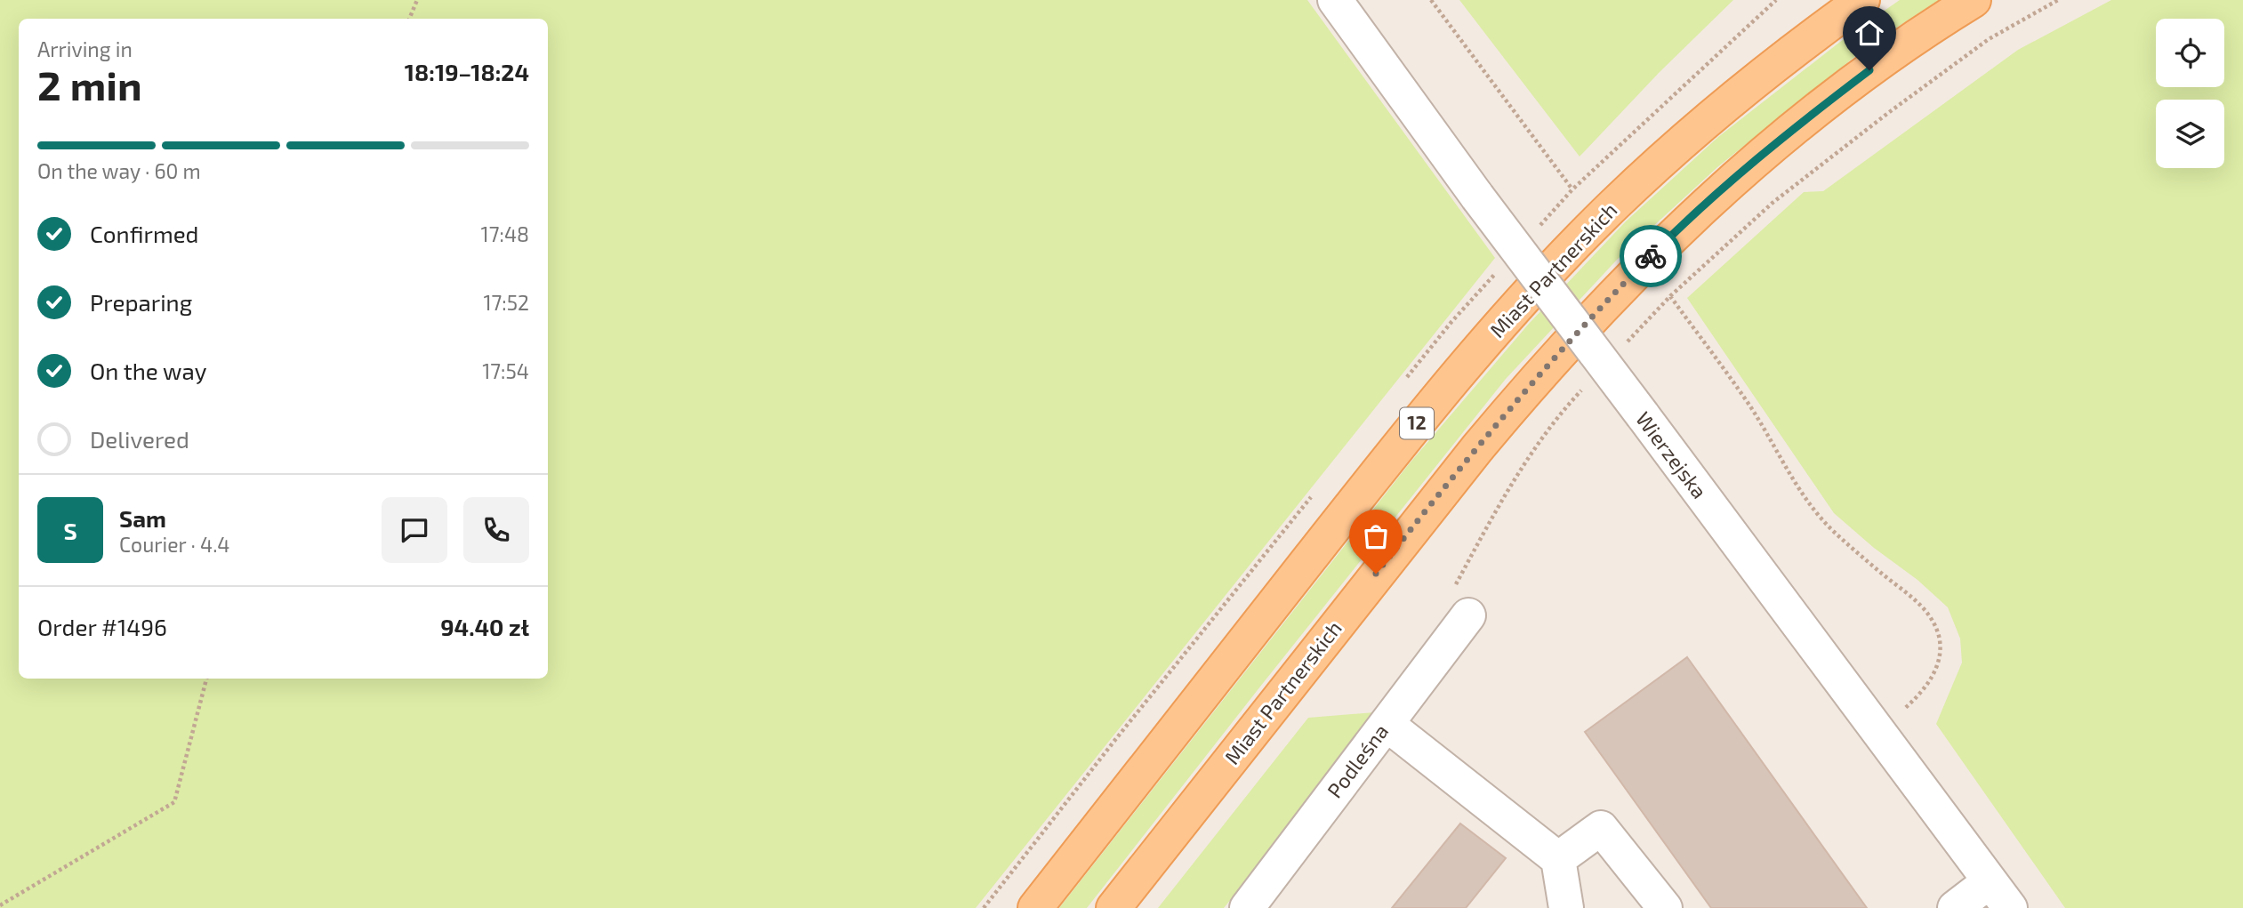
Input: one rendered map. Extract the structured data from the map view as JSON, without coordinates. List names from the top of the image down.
{
  "streets": {
    "main road": ["Miast Partnerskich", "12"],
    "street": ["Wierzejska", "Podleśna"]
  },
  "page": {
    "heading": ["2 min", "Arriving in", "18:19–18:24"],
    "panel": [
      "Sam",
      "Courier · 4.4",
      "Order #1496",
      "94.40 zł"
    ],
    "bar": "On the way · 60 m",
    "list": [
      ["Confirmed", "17:48"],
      ["Preparing", "17:52"],
      ["On the way", "17:54"],
      "Delivered"
    ],
    "round": "S"
  }
}
